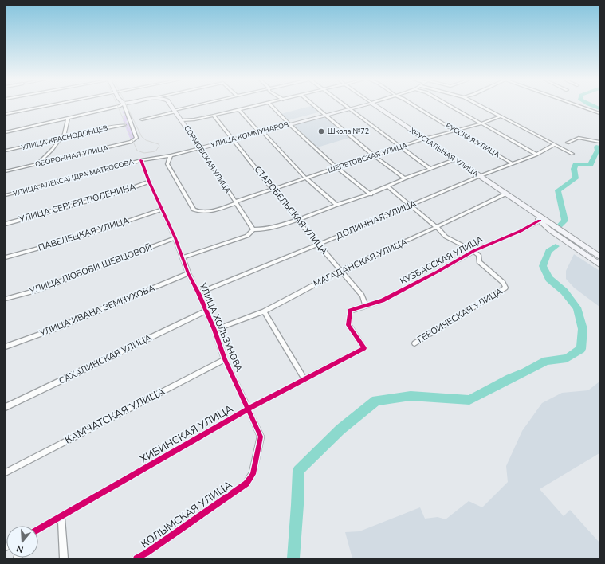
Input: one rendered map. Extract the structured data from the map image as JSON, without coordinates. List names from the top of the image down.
{
  "streets": {
    "street": [
      "УЛИЦА КОММУНАРОВ",
      "УЛИЦА КРАСНОДОНЦЕВ",
      "РУССКАЯ УЛИЦА",
      "ХРУСТАЛЬНАЯ УЛИЦА",
      "ОБОРОННАЯ УЛИЦА",
      "ШЕПЕТОВСКАЯ УЛИЦА",
      "СОРМОВСКАЯ УЛИЦА",
      "УЛИЦА АЛЕКСАНДРА МАТРОСОВА",
      "УЛИЦА СЕРГЕЯ ТЮЛЕНИНА",
      "СТАРОБЕЛЬСКАЯ УЛИЦА",
      "ДОЛИННАЯ УЛИЦА",
      "ПАВЕЛЕЦКАЯ УЛИЦА",
      "КУЗБАССКАЯ УЛИЦА",
      "МАГАДАНСКАЯ УЛИЦА",
      "УЛИЦА ЛЮБОВИ ШЕВЦОВОЙ",
      "УЛИЦА ИВАНА ЗЕМНУХОВА",
      "ГЕРОИЧЕСКАЯ УЛИЦА",
      "УЛИЦА ХОЛЬЗУНОВА",
      "САХАЛИНСКАЯ УЛИЦА",
      "КАМЧАТСКАЯ УЛИЦА",
      "ХИБИНСКАЯ УЛИЦА",
      "КОЛЫМСКАЯ УЛИЦА"
    ]
  },
  "crossings": [
    ["УЛИЦА КОММУНАРОВ", "ШЕПЕТОВСКАЯ УЛИЦА"],
    ["УЛИЦА КОММУНАРОВ", "СОРМОВСКАЯ УЛИЦА"],
    ["УЛИЦА КОММУНАРОВ", "УЛИЦА АЛЕКСАНДРА МАТРОСОВА"],
    ["УЛИЦА КОММУНАРОВ", "СТАРОБЕЛЬСКАЯ УЛИЦА"],
    ["УЛИЦА КОММУНАРОВ", "УЛИЦА ХОЛЬЗУНОВА"],
    ["РУССКАЯ УЛИЦА", "ШЕПЕТОВСКАЯ УЛИЦА"],
    ["РУССКАЯ УЛИЦА", "ДОЛИННАЯ УЛИЦА"],
    ["ХРУСТАЛЬНАЯ УЛИЦА", "ШЕПЕТОВСКАЯ УЛИЦА"],
    ["ХРУСТАЛЬНАЯ УЛИЦА", "ДОЛИННАЯ УЛИЦА"],
    ["ХРУСТАЛЬНАЯ УЛИЦА", "КУЗБАССКАЯ УЛИЦА"],
    ["ХРУСТАЛЬНАЯ УЛИЦА", "МАГАДАНСКАЯ УЛИЦА"],
    ["ШЕПЕТОВСКАЯ УЛИЦА", "СОРМОВСКАЯ УЛИЦА"],
    ["ШЕПЕТОВСКАЯ УЛИЦА", "СТАРОБЕЛЬСКАЯ УЛИЦА"],
    ["УЛИЦА АЛЕКСАНДРА МАТРОСОВА", "УЛИЦА ХОЛЬЗУНОВА"],
    ["УЛИЦА СЕРГЕЯ ТЮЛЕНИНА", "УЛИЦА ХОЛЬЗУНОВА"],
    ["СТАРОБЕЛЬСКАЯ УЛИЦА", "ДОЛИННАЯ УЛИЦА"],
    ["СТАРОБЕЛЬСКАЯ УЛИЦА", "КУЗБАССКАЯ УЛИЦА"],
    ["СТАРОБЕЛЬСКАЯ УЛИЦА", "МАГАДАНСКАЯ УЛИЦА"],
    ["ДОЛИННАЯ УЛИЦА", "УЛИЦА ХОЛЬЗУНОВА"],
    ["ПАВЕЛЕЦКАЯ УЛИЦА", "УЛИЦА ХОЛЬЗУНОВА"],
    ["КУЗБАССКАЯ УЛИЦА", "ГЕРОИЧЕСКАЯ УЛИЦА"],
    ["КУЗБАССКАЯ УЛИЦА", "ХИБИНСКАЯ УЛИЦА"],
    ["МАГАДАНСКАЯ УЛИЦА", "УЛИЦА ХОЛЬЗУНОВА"],
    ["УЛИЦА ЛЮБОВИ ШЕВЦОВОЙ", "УЛИЦА ХОЛЬЗУНОВА"],
    ["УЛИЦА ИВАНА ЗЕМНУХОВА", "УЛИЦА ХОЛЬЗУНОВА"],
    ["УЛИЦА ХОЛЬЗУНОВА", "САХАЛИНСКАЯ УЛИЦА"],
    ["УЛИЦА ХОЛЬЗУНОВА", "КАМЧАТСКАЯ УЛИЦА"],
    ["УЛИЦА ХОЛЬЗУНОВА", "ХИБИНСКАЯ УЛИЦА"],
    ["УЛИЦА ХОЛЬЗУНОВА", "КОЛЫМСКАЯ УЛИЦА"]
  ],
  "places": ["Школа №72"],
  "north": "bottom"
}
